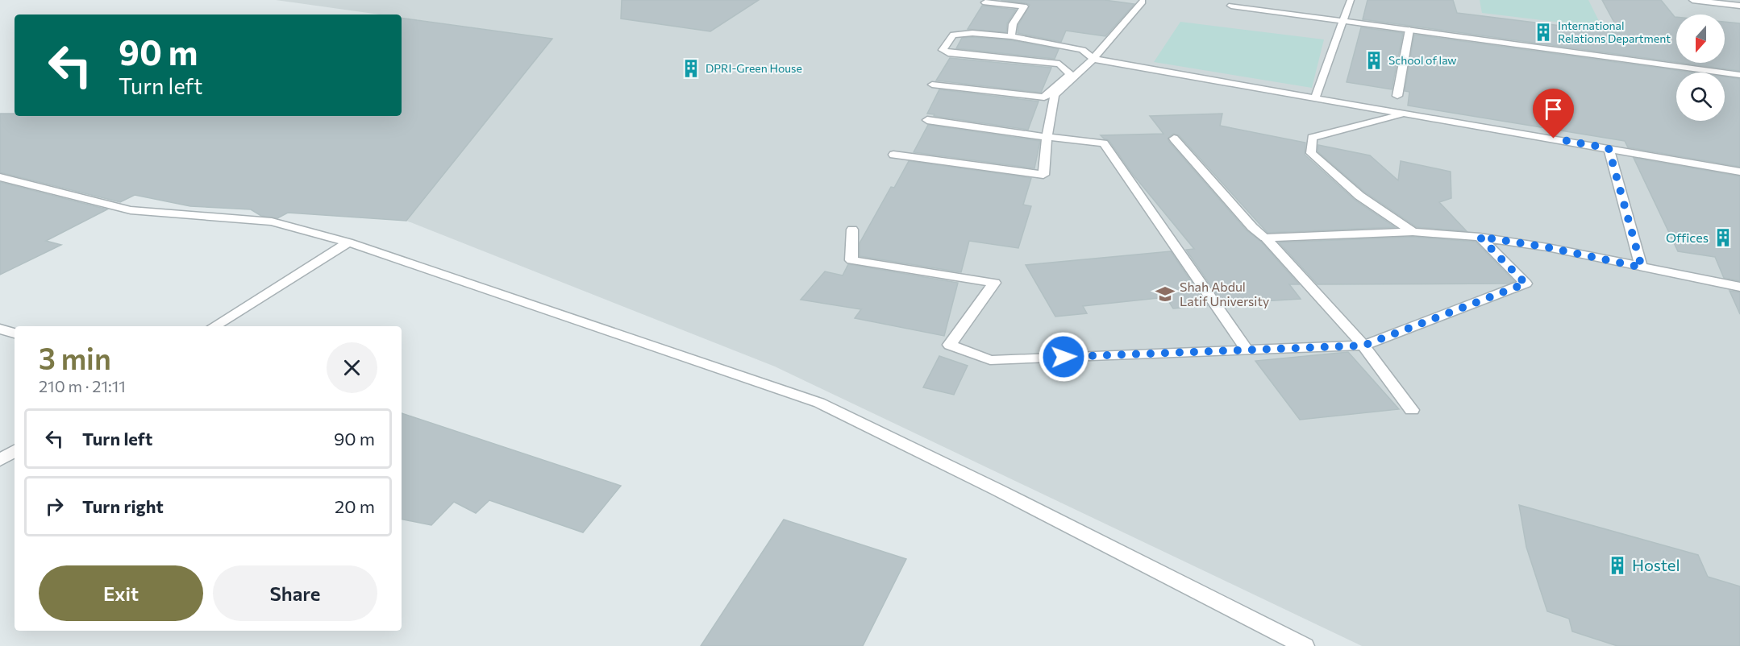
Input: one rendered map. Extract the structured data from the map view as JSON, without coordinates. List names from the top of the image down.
{
  "places": {
    "building": [
      "International Relations Department",
      "School of law",
      "DPRI-Green House",
      "Offices",
      "Hostel"
    ],
    "school or university": ["Shah Abdul Latif University"]
  },
  "north": "bottom",
  "page": {
    "turn": ["90 m", "Turn left"],
    "heading": ["3 min", "210 m · 21:11"],
    "list": [
      {
        "name": "Turn left",
        "value": "90 m"
      },
      {
        "name": "Turn right",
        "value": "20 m"
      }
    ],
    "buttons": ["Exit", "Share"]
  }
}
